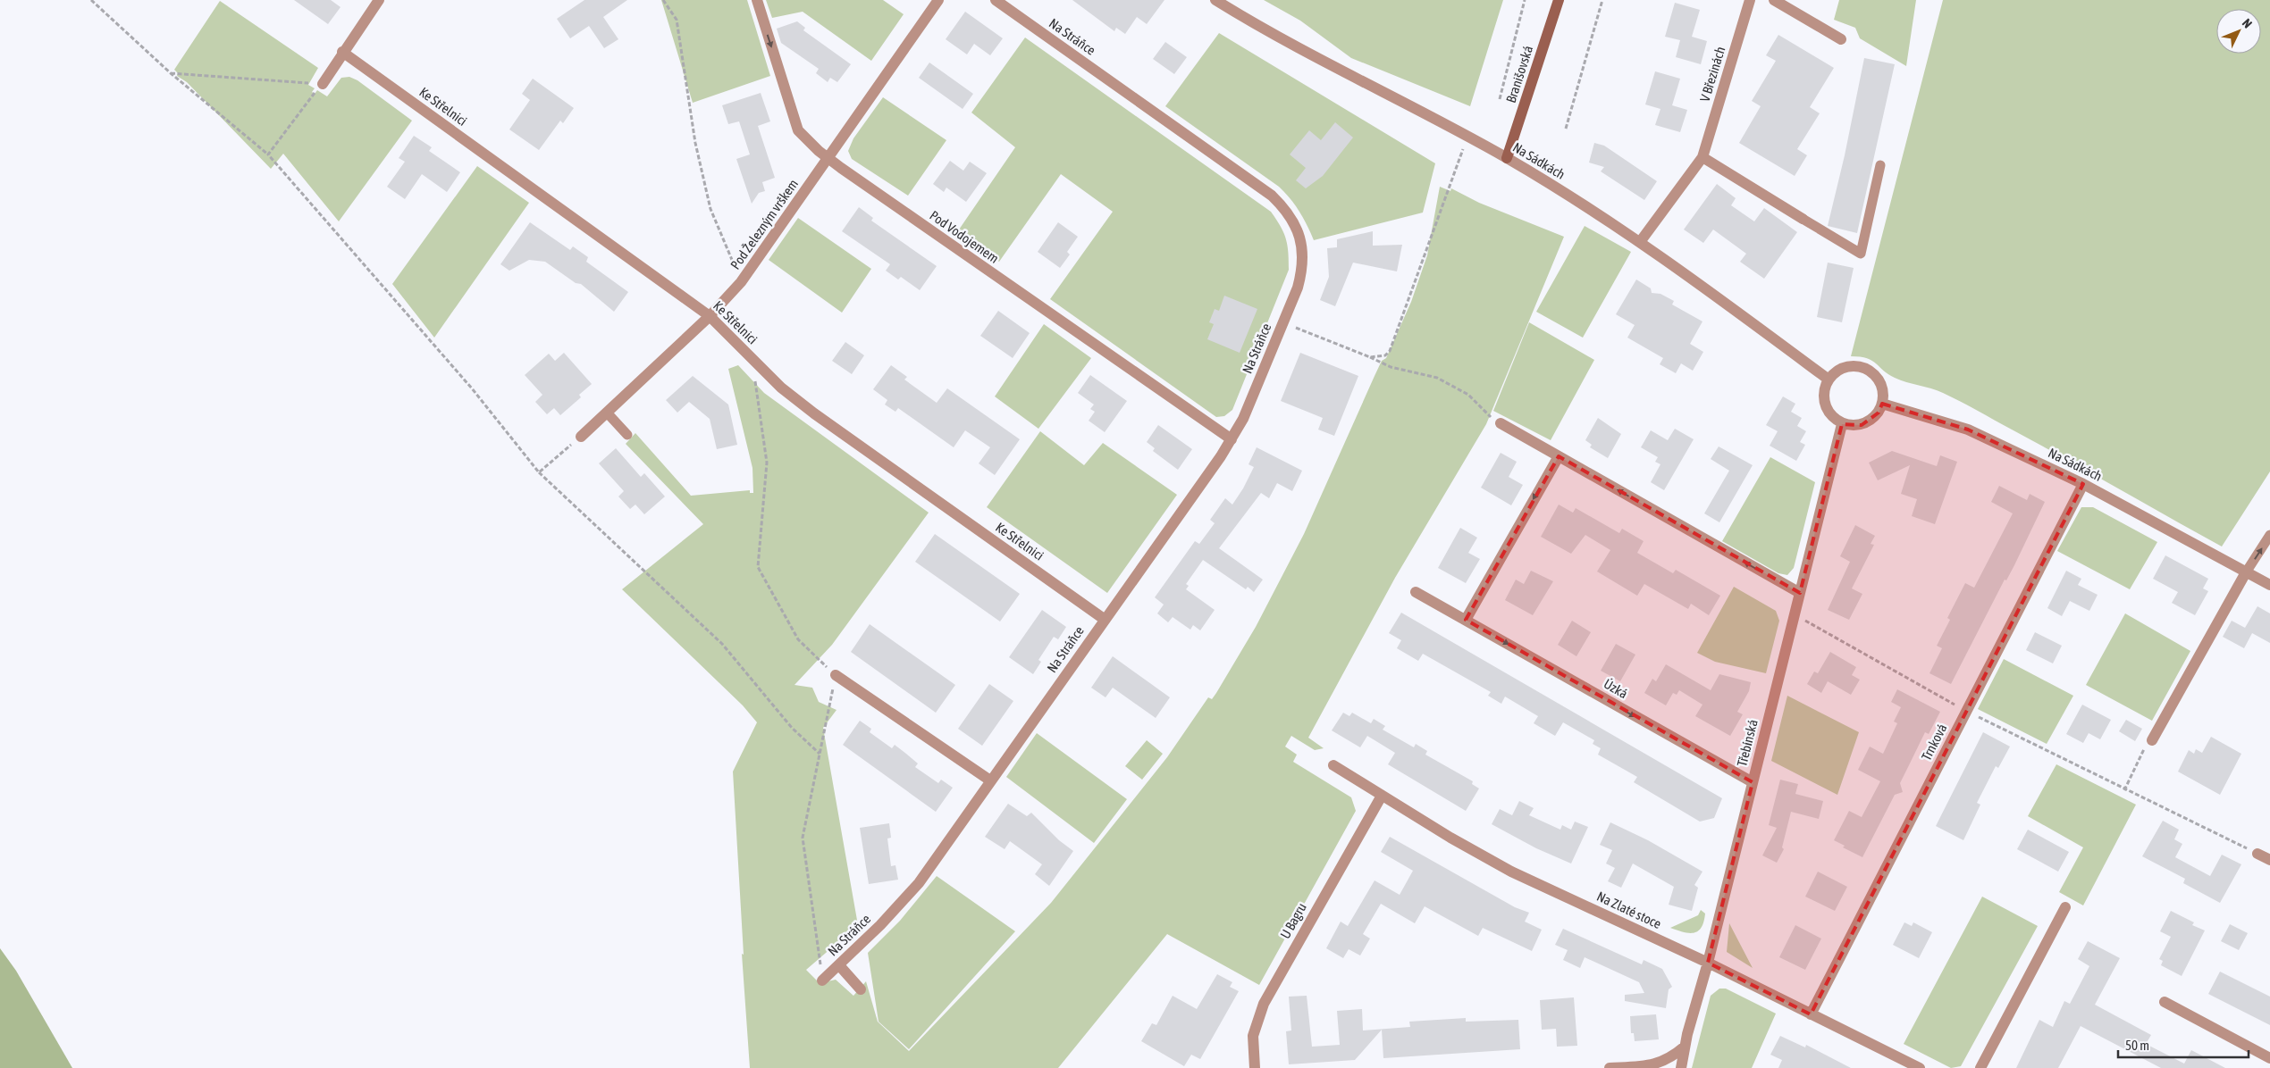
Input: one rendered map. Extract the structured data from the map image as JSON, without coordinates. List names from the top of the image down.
{
  "streets": {
    "street": [
      "Na Stráňce",
      "Branišovská",
      "V Březinách",
      "Ke Střelnici",
      "Na Sádkách",
      "Pod Železným vrškem",
      "Pod Vodojemem",
      "Úzká",
      "Trnková",
      "Třebínská",
      "Na Zlaté stoce",
      "U Bagru"
    ]
  },
  "crossings": [
    ["Na Stráňce", "Ke Střelnici"],
    ["Na Stráňce", "Pod Vodojemem"],
    ["Branišovská", "Na Sádkách"],
    ["V Březinách", "Na Sádkách"],
    ["Ke Střelnici", "Pod Železným vrškem"],
    ["Na Sádkách", "Trnková"],
    ["Na Sádkách", "Třebínská"],
    ["Pod Železným vrškem", "Pod Vodojemem"],
    ["Úzká", "Třebínská"],
    ["Trnková", "Na Zlaté stoce"],
    ["Třebínská", "Na Zlaté stoce"],
    ["Na Zlaté stoce", "U Bagru"]
  ],
  "one_way": ["Úzká"],
  "scale_bar": "50 m",
  "north": "top right"
}
